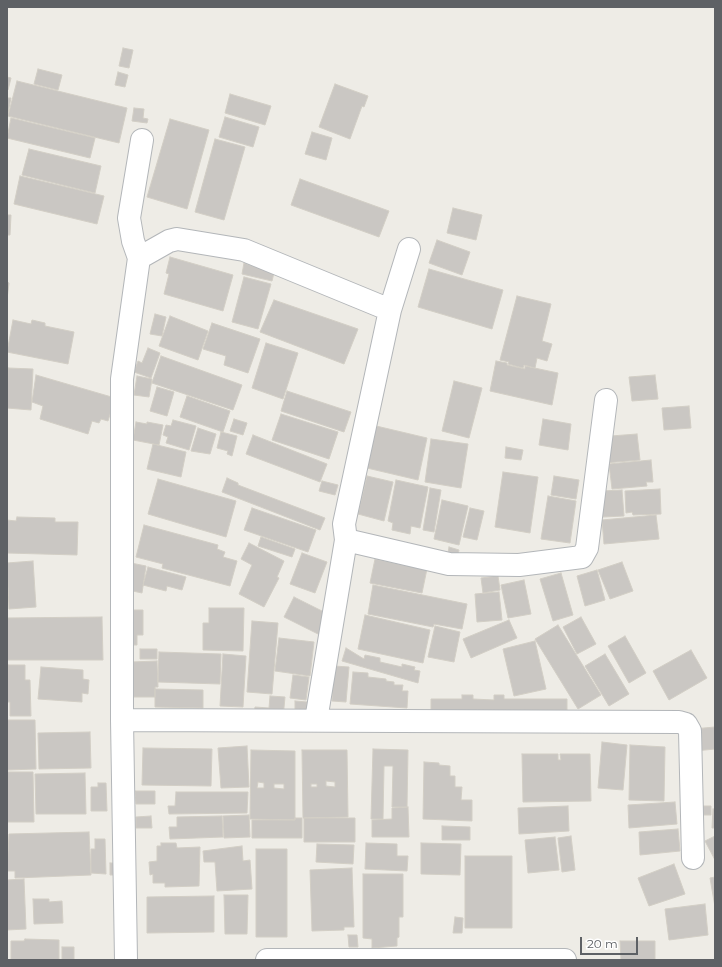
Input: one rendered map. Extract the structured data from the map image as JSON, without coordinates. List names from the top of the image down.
{
  "scale_bar": "20 m"
}
